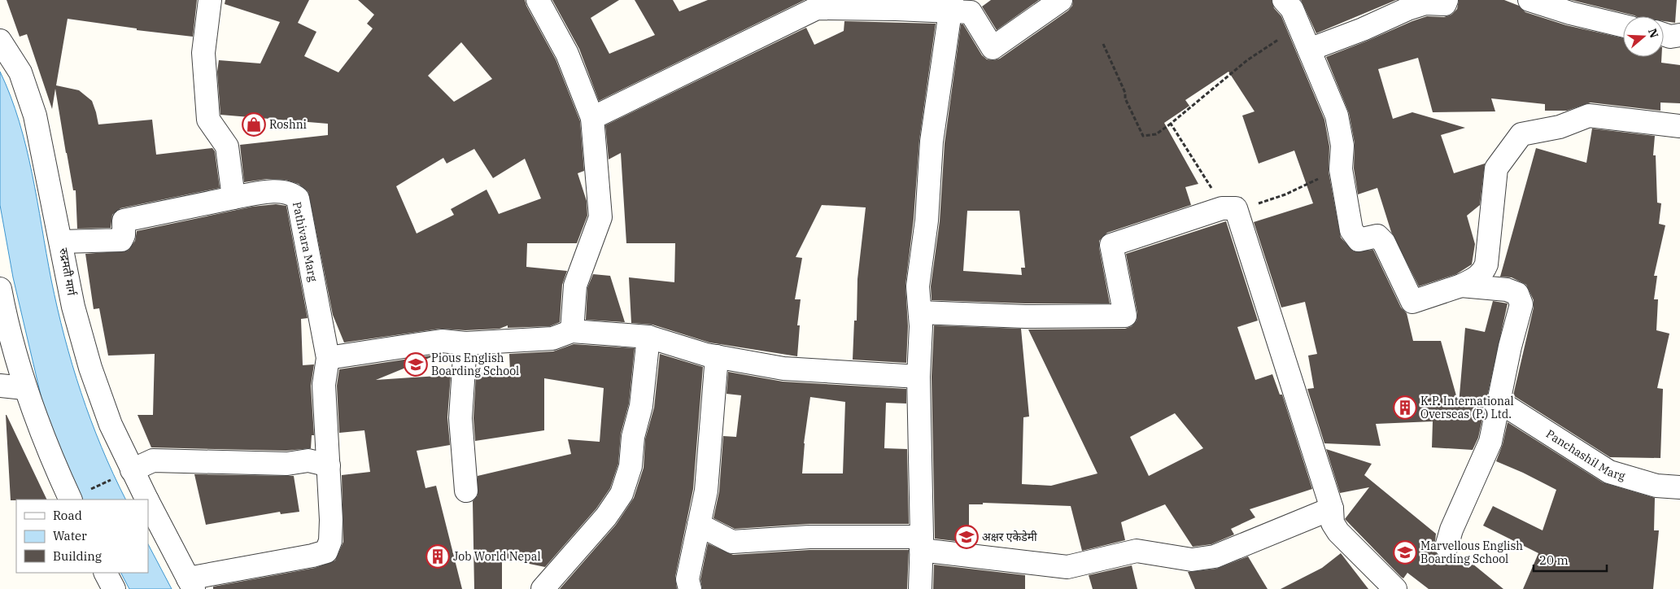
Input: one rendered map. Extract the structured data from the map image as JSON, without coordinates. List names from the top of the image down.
{
  "streets": {
    "street": ["Pathivara Marg", "रुद्रमती मार्ग", "Panchashil Marg"]
  },
  "places": {
    "shop": ["Roshni"],
    "school or university": ["Pious English Boarding School", "अक्षर एकेडेमी", "Marvellous English Boarding School"],
    "building": ["K.P. International Overseas (P.) Ltd.", "Job World Nepal"]
  },
  "legend": ["Road", "Water", "Building"],
  "scale_bar": "20 m",
  "north": "right"
}
